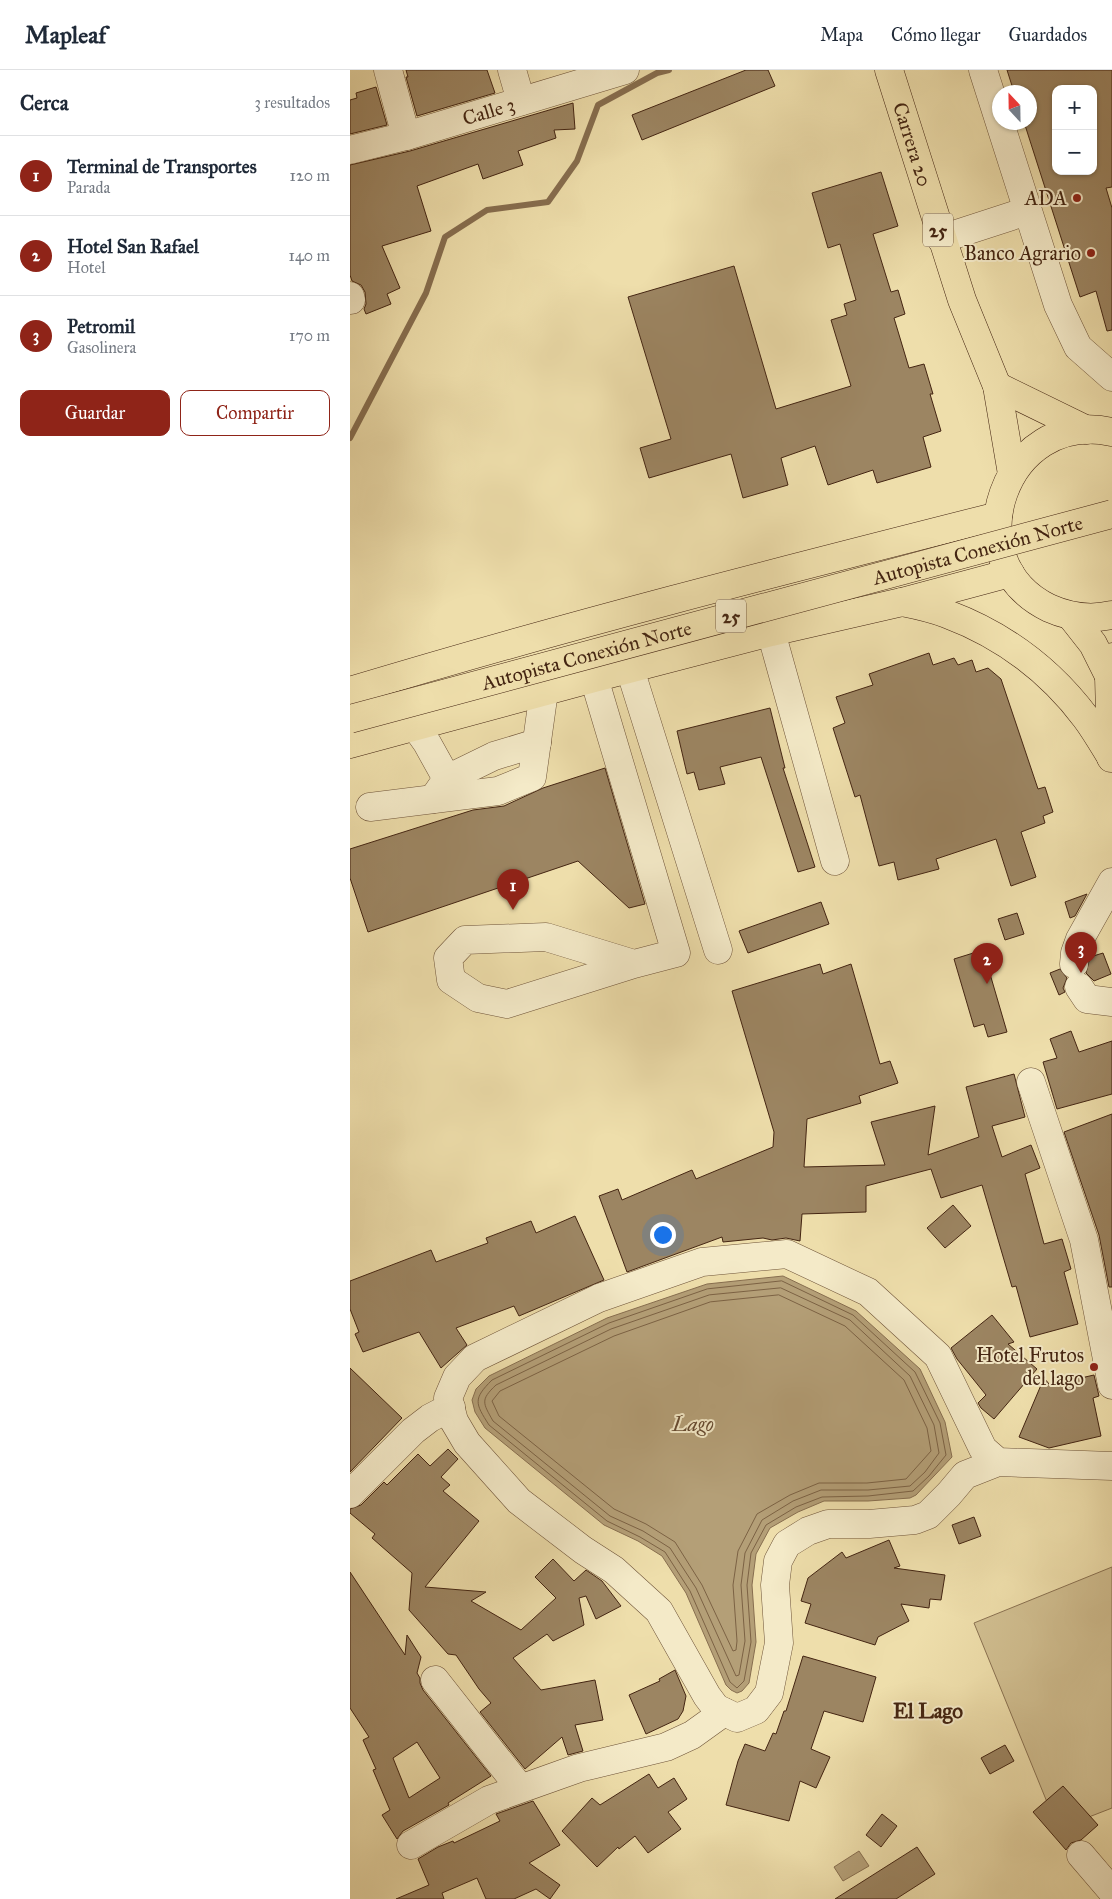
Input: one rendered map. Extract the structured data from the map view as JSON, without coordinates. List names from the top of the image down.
{
  "streets": {
    "main road": ["Carrera 20", "25", "Autopista Conexión Norte"],
    "street": ["Calle 3"]
  },
  "districts": ["El Lago"],
  "water": ["Lago"],
  "places": ["ADA", "Banco Agrario", "Hotel Frutos del lago"],
  "north": "top",
  "page": {
    "header": "Mapleaf",
    "nav": ["Mapa", "Cómo llegar", "Guardados"],
    "heading": ["Cerca", "3 resultados"],
    "map_buttons": ["+", "−"],
    "list": [
      {
        "mark": "1",
        "name": "Terminal de Transportes",
        "note": "Parada",
        "value": "120 m"
      },
      {
        "mark": "2",
        "name": "Hotel San Rafael",
        "note": "Hotel",
        "value": "140 m"
      },
      {
        "mark": "3",
        "name": "Petromil",
        "note": "Gasolinera",
        "value": "170 m"
      }
    ],
    "buttons": ["Guardar", "Compartir"],
    "pins": ["1", "3", "2"]
  }
}
